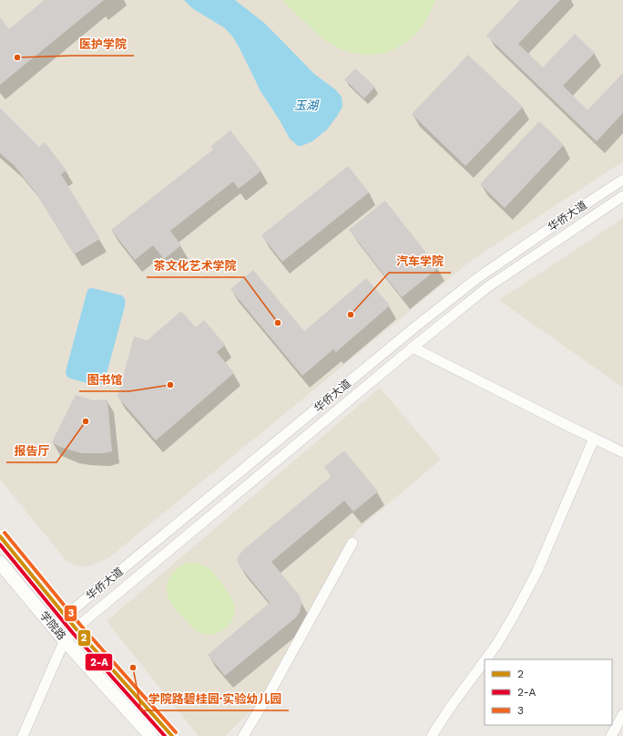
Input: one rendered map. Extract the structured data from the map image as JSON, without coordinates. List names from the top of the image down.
{
  "streets": {
    "main road": ["学院路"],
    "street": ["华侨大道"]
  },
  "crossings": [
    ["华侨大道", "学院路"]
  ],
  "water": ["玉湖"],
  "places": [
    "医护学院",
    "汽车学院",
    "茶文化艺术学院",
    "图书馆",
    "报告厅",
    "学院路碧桂园·实验幼儿园"
  ],
  "lines": ["transit line 3", "transit line 2", "transit line 2-A"],
  "legend": ["2", "2-A", "3"]
}
